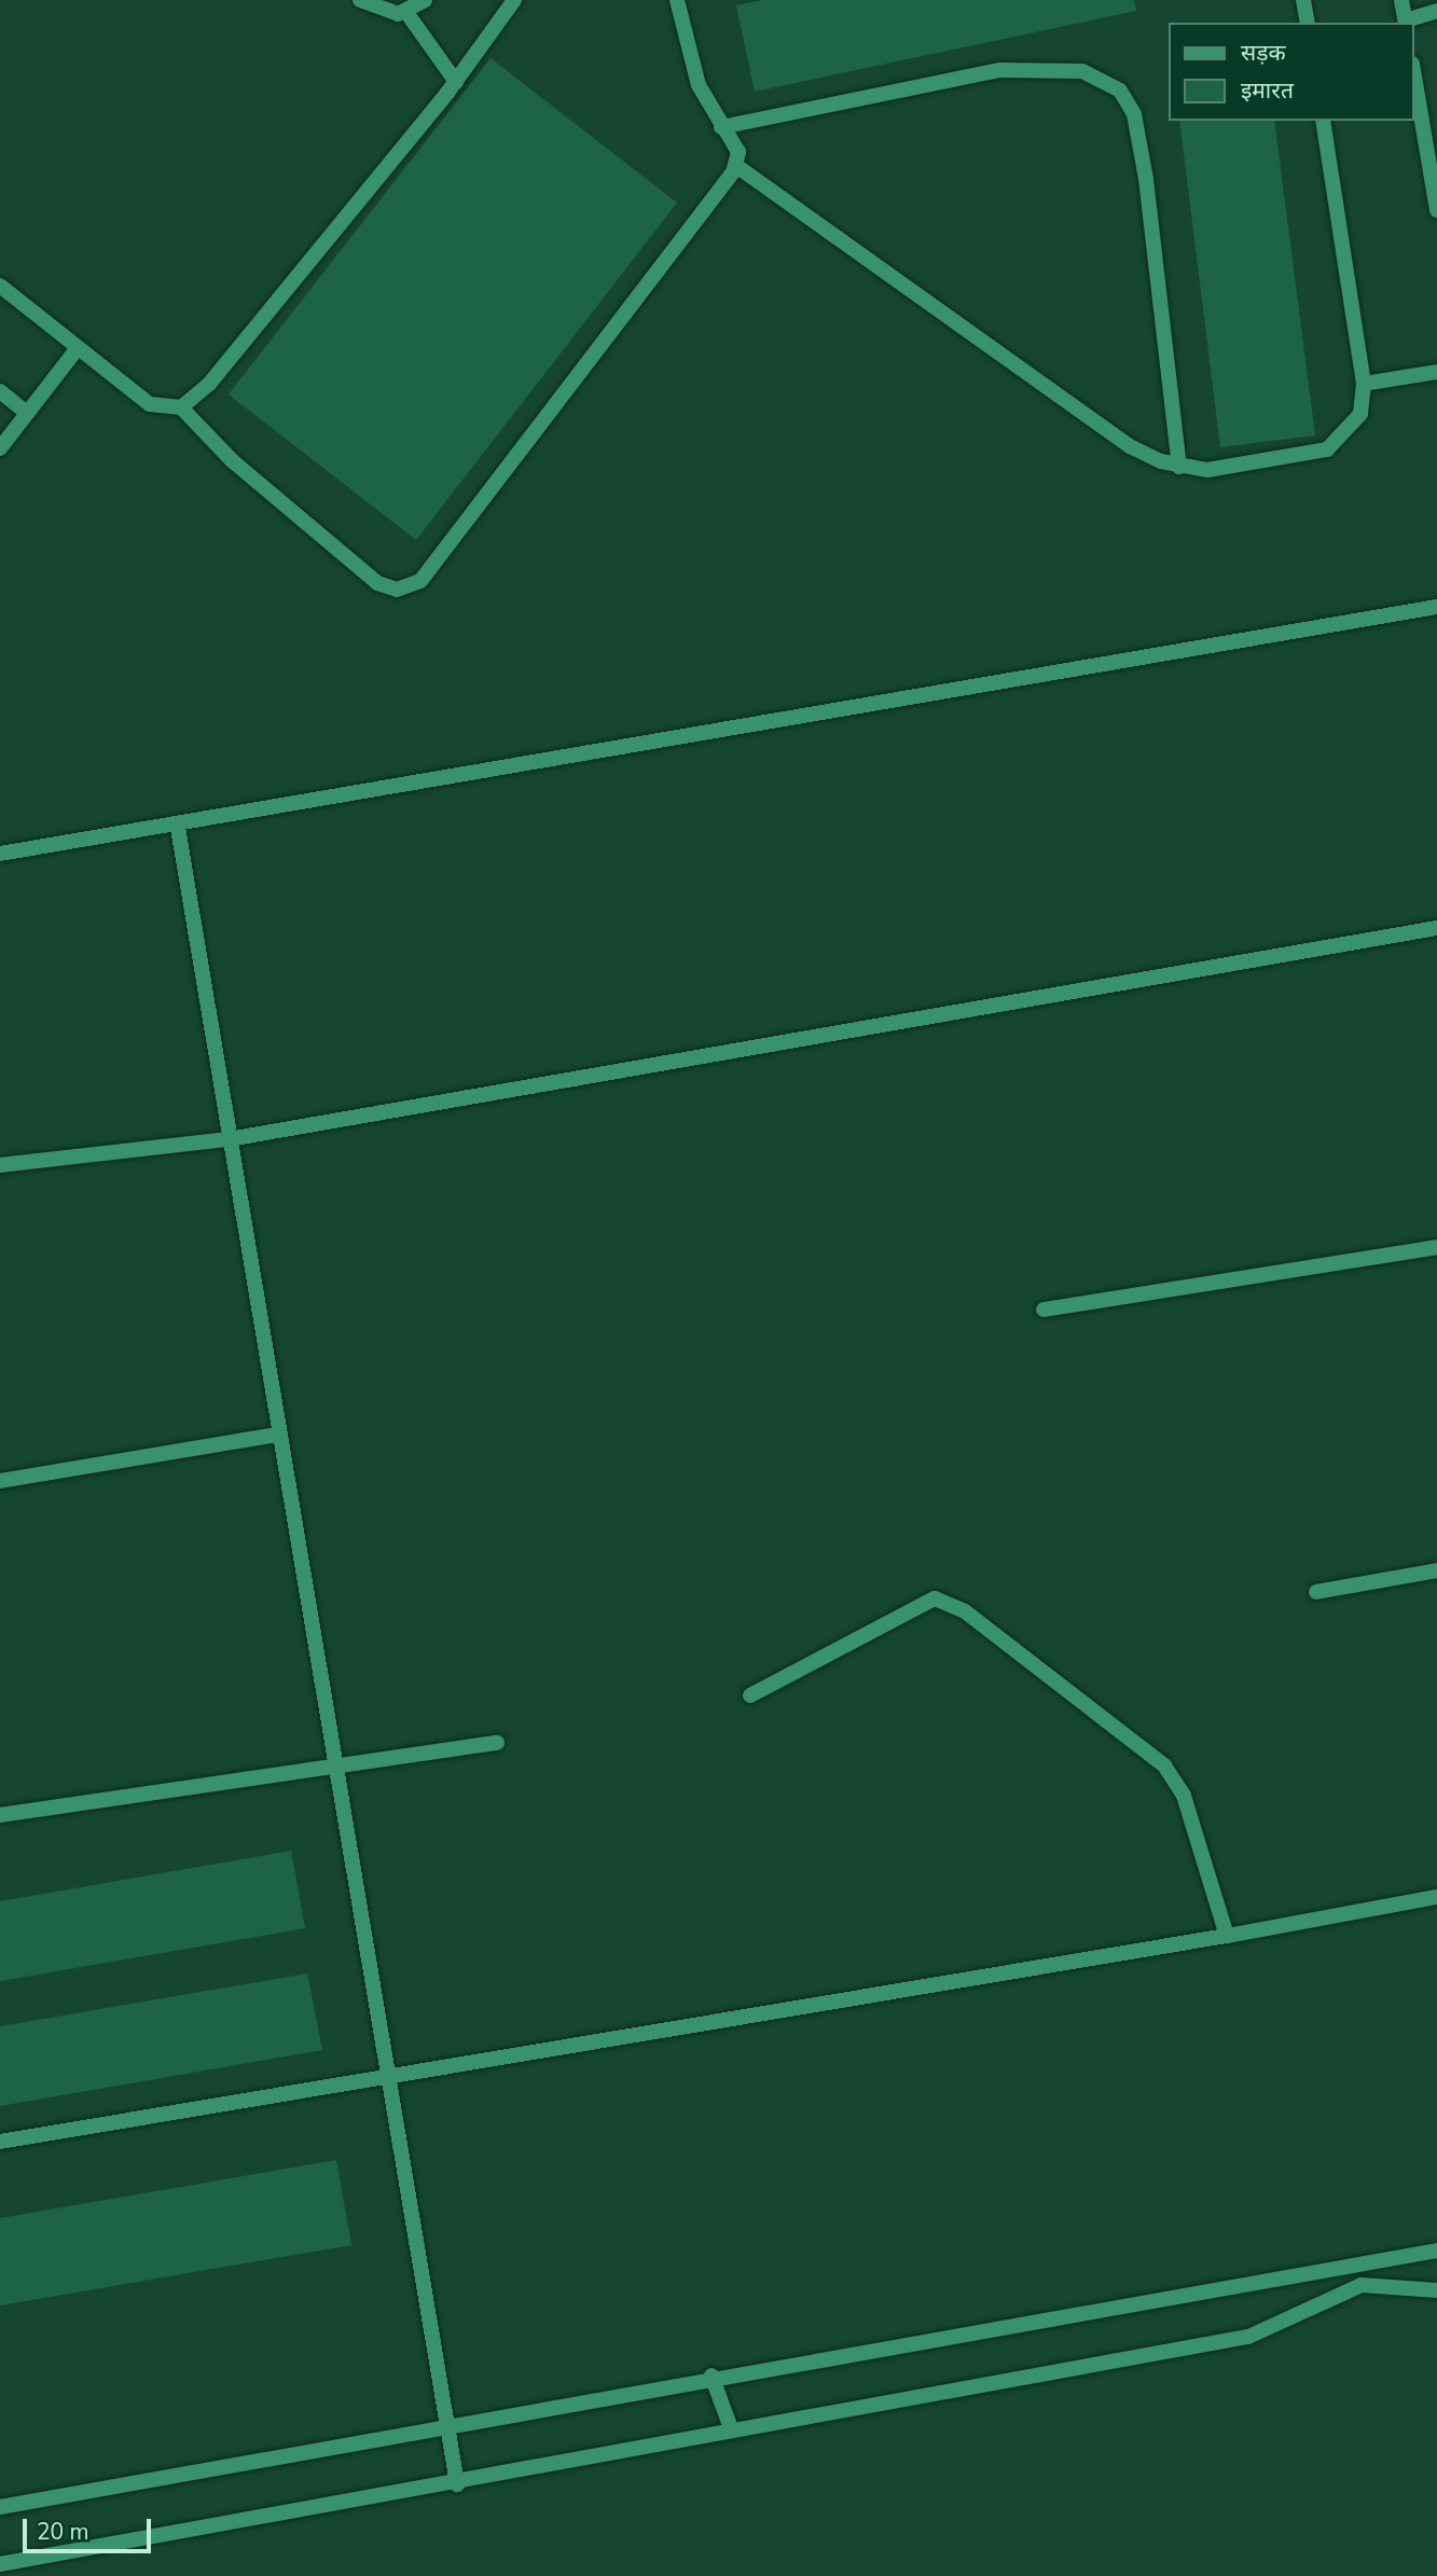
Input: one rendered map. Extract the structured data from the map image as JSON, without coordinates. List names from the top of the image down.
{
  "legend": ["सड़क", "इमारत"],
  "scale_bar": "20 m"
}
